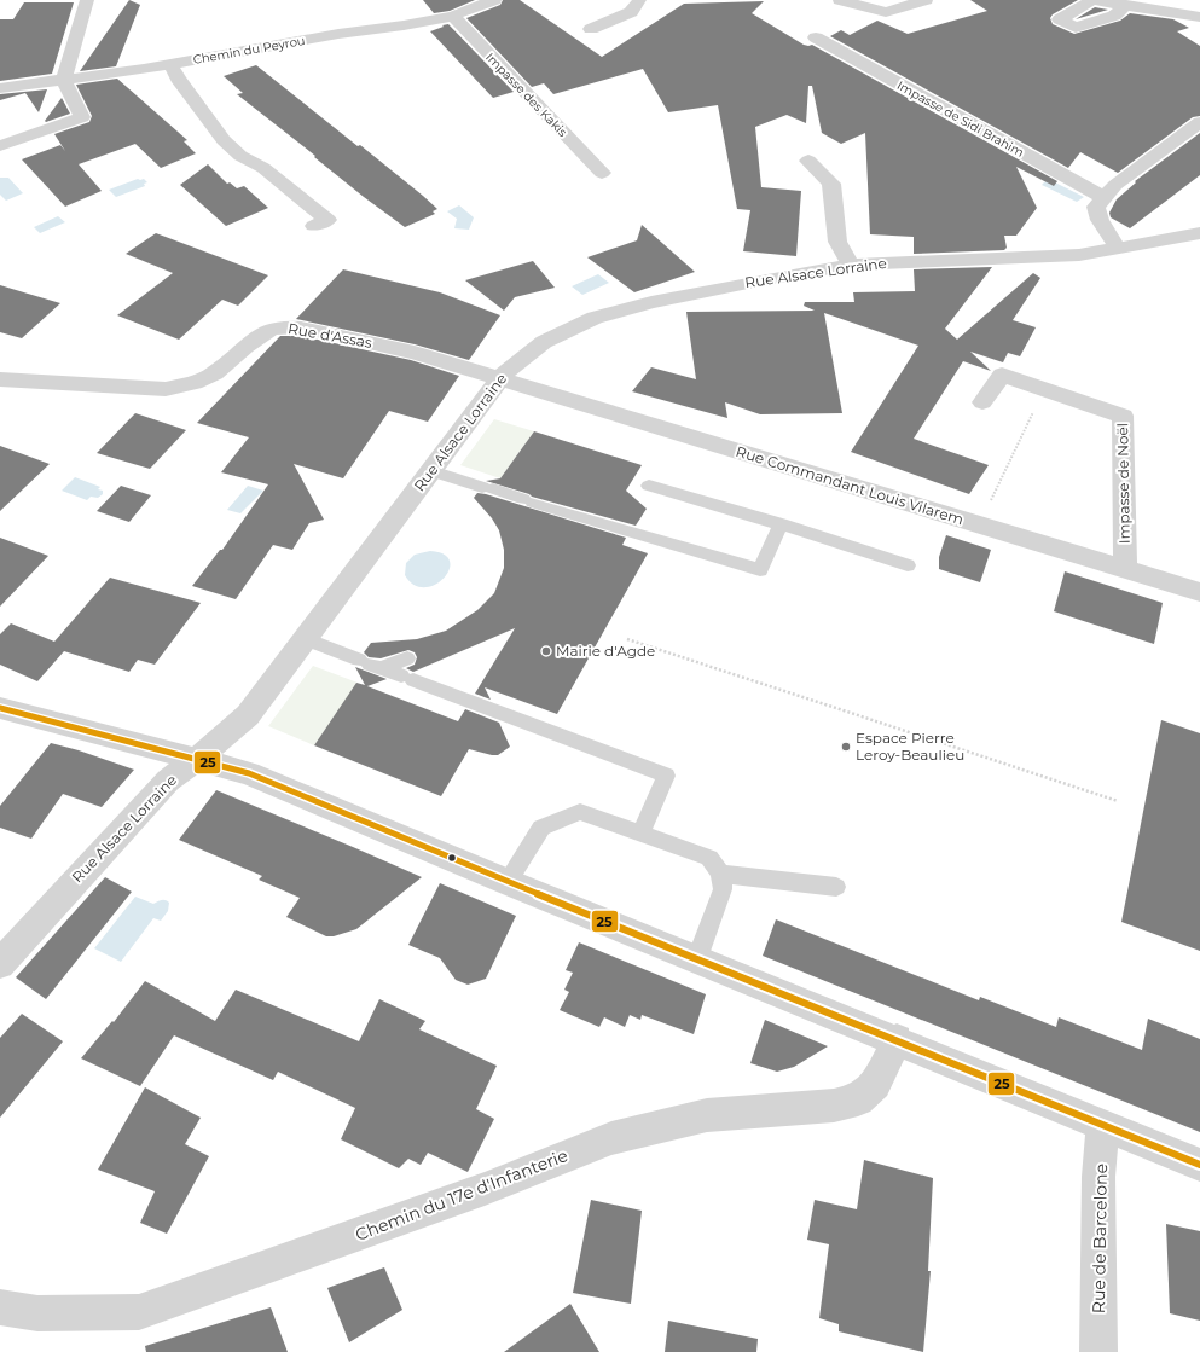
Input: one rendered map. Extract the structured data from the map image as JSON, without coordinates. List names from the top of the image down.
{
  "streets": {
    "street": [
      "Chemin du Peyrou",
      "Impasse des Kakis",
      "Impasse de Sidi Brahim",
      "Rue Alsace Lorraine",
      "Rue d'Assas",
      "Impasse de Noël",
      "Rue Commandant Louis Vilarem",
      "Chemin du 17e d'Infanterie",
      "Rue de Barcelone"
    ]
  },
  "crossings": [
    ["Chemin du Peyrou", "Impasse des Kakis"],
    ["Rue Alsace Lorraine", "Rue d'Assas"],
    ["Rue Alsace Lorraine", "Rue Commandant Louis Vilarem"],
    ["Rue d'Assas", "Rue Commandant Louis Vilarem"],
    ["Impasse de Noël", "Rue Commandant Louis Vilarem"]
  ],
  "places": ["Mairie d'Agde", "Espace Pierre Leroy-Beaulieu"],
  "lines": ["transit line 25"]
}
